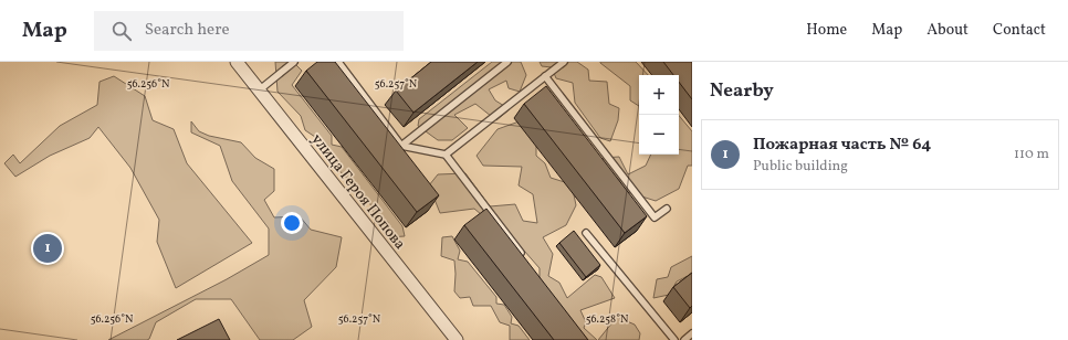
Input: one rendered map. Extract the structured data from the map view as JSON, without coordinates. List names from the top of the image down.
{
  "streets": {
    "street": ["улица Героя Попова"]
  },
  "page": {
    "header": "Map",
    "search": "Search here",
    "nav": [
      "Home",
      "Map",
      "About",
      "Contact"
    ],
    "heading": "Nearby",
    "map_buttons": ["+", "−"],
    "list": [
      {
        "mark": "1",
        "name": "Пожарная часть № 64",
        "note": "Public building",
        "value": "110 m"
      }
    ],
    "pins": "1"
  },
  "coordinates": ["56.256°N", "56.257°N", "56.258°N"]
}
